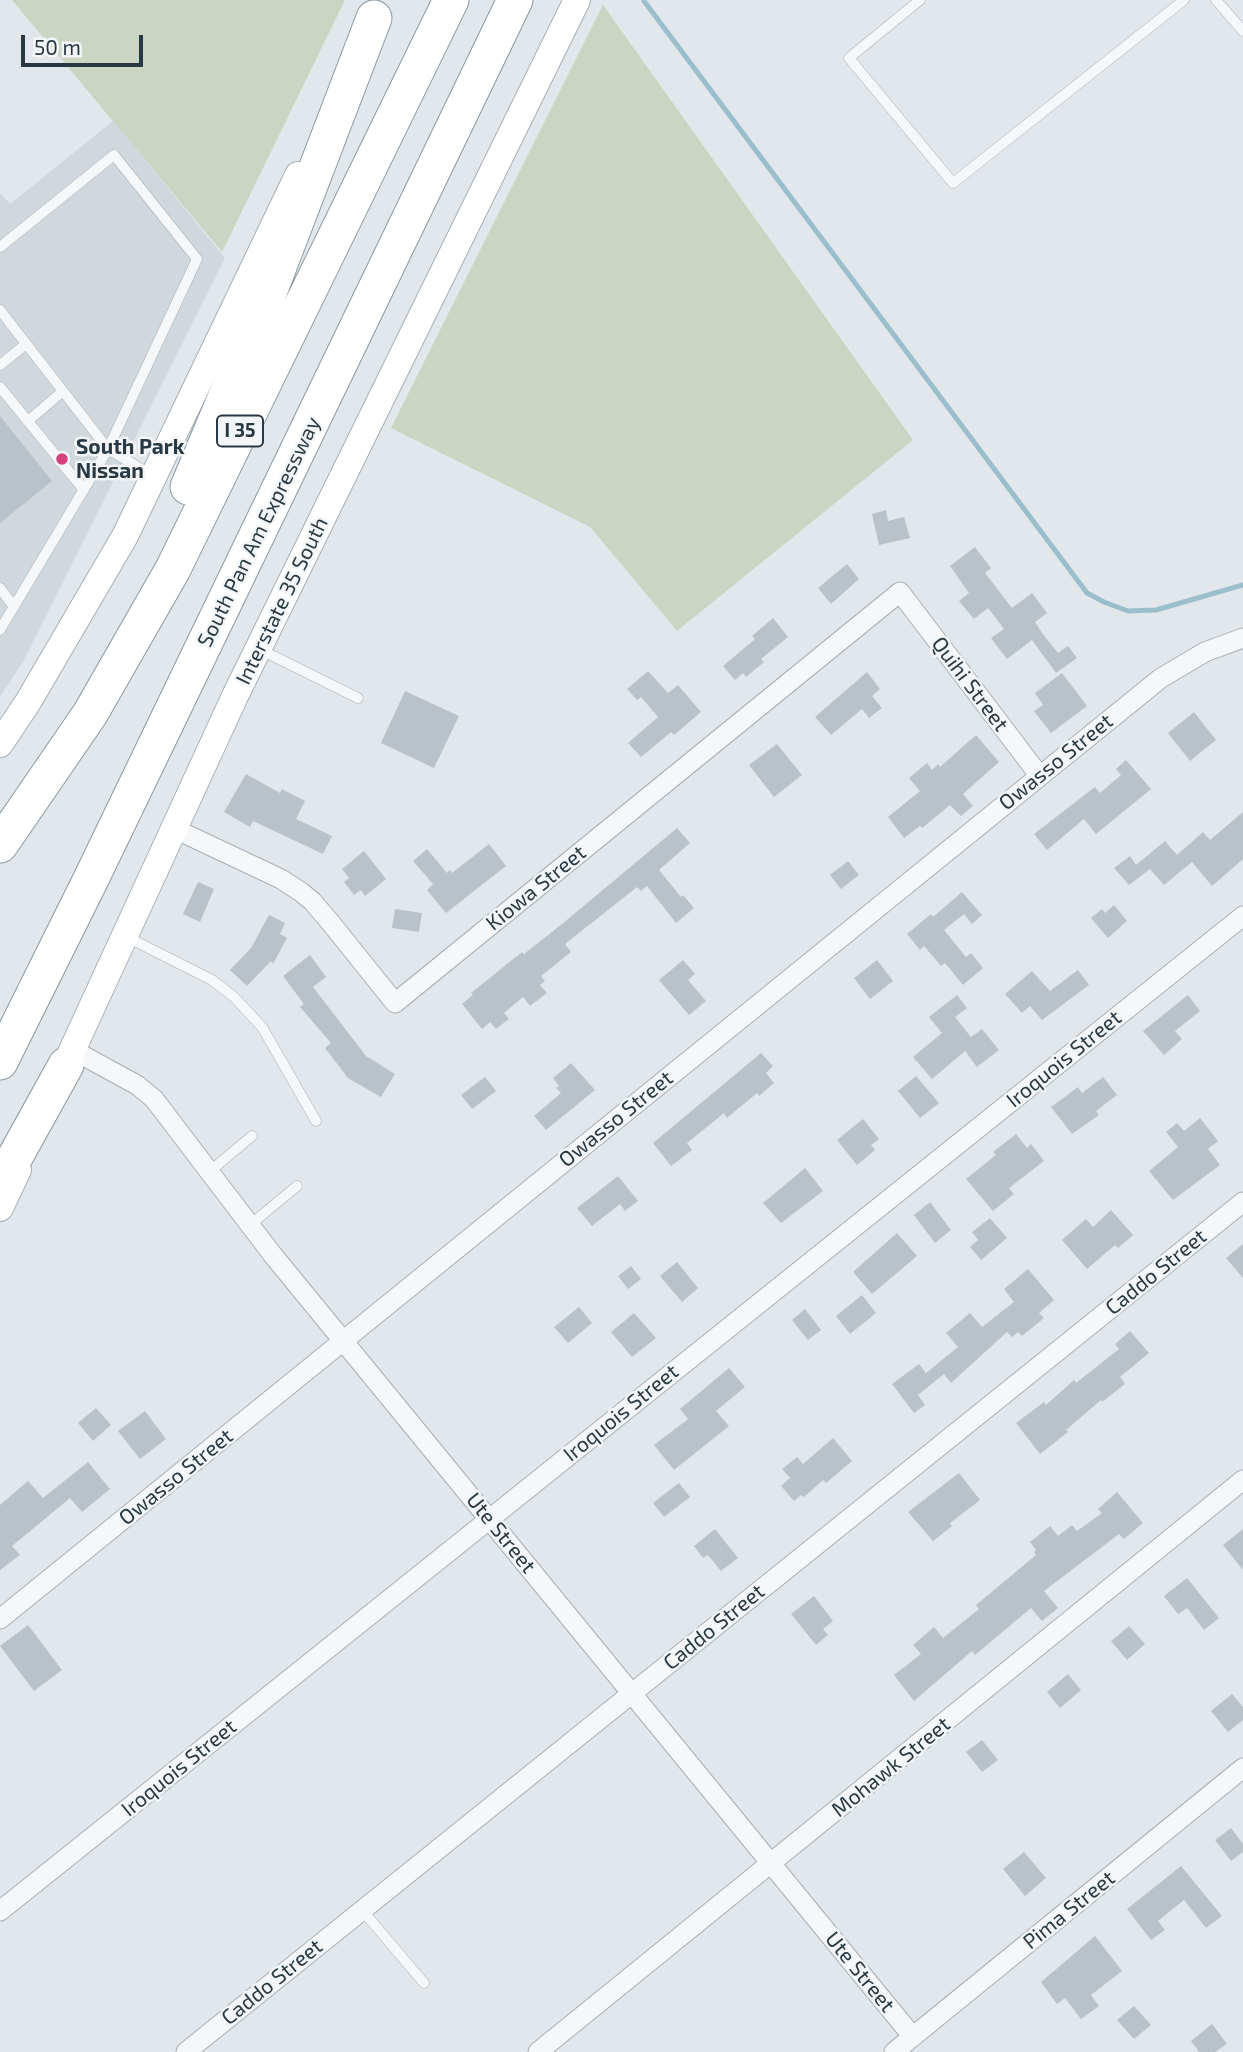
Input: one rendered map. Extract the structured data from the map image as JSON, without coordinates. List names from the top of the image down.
{
  "streets": {
    "highway": ["I 35", "South Pan Am Expressway"],
    "main road": ["Interstate 35 South"],
    "street": [
      "Quihi Street",
      "Owasso Street",
      "Kiowa Street",
      "Iroquois Street",
      "Caddo Street",
      "Ute Street",
      "Mohawk Street",
      "Pima Street"
    ]
  },
  "crossings": [
    ["Interstate 35 South", "Kiowa Street"],
    ["Interstate 35 South", "Ute Street"],
    ["Quihi Street", "Owasso Street"],
    ["Quihi Street", "Kiowa Street"],
    ["Owasso Street", "Ute Street"],
    ["Iroquois Street", "Ute Street"],
    ["Caddo Street", "Ute Street"],
    ["Ute Street", "Mohawk Street"],
    ["Ute Street", "Pima Street"]
  ],
  "places": ["South Park Nissan"],
  "scale_bar": "50 m"
}
